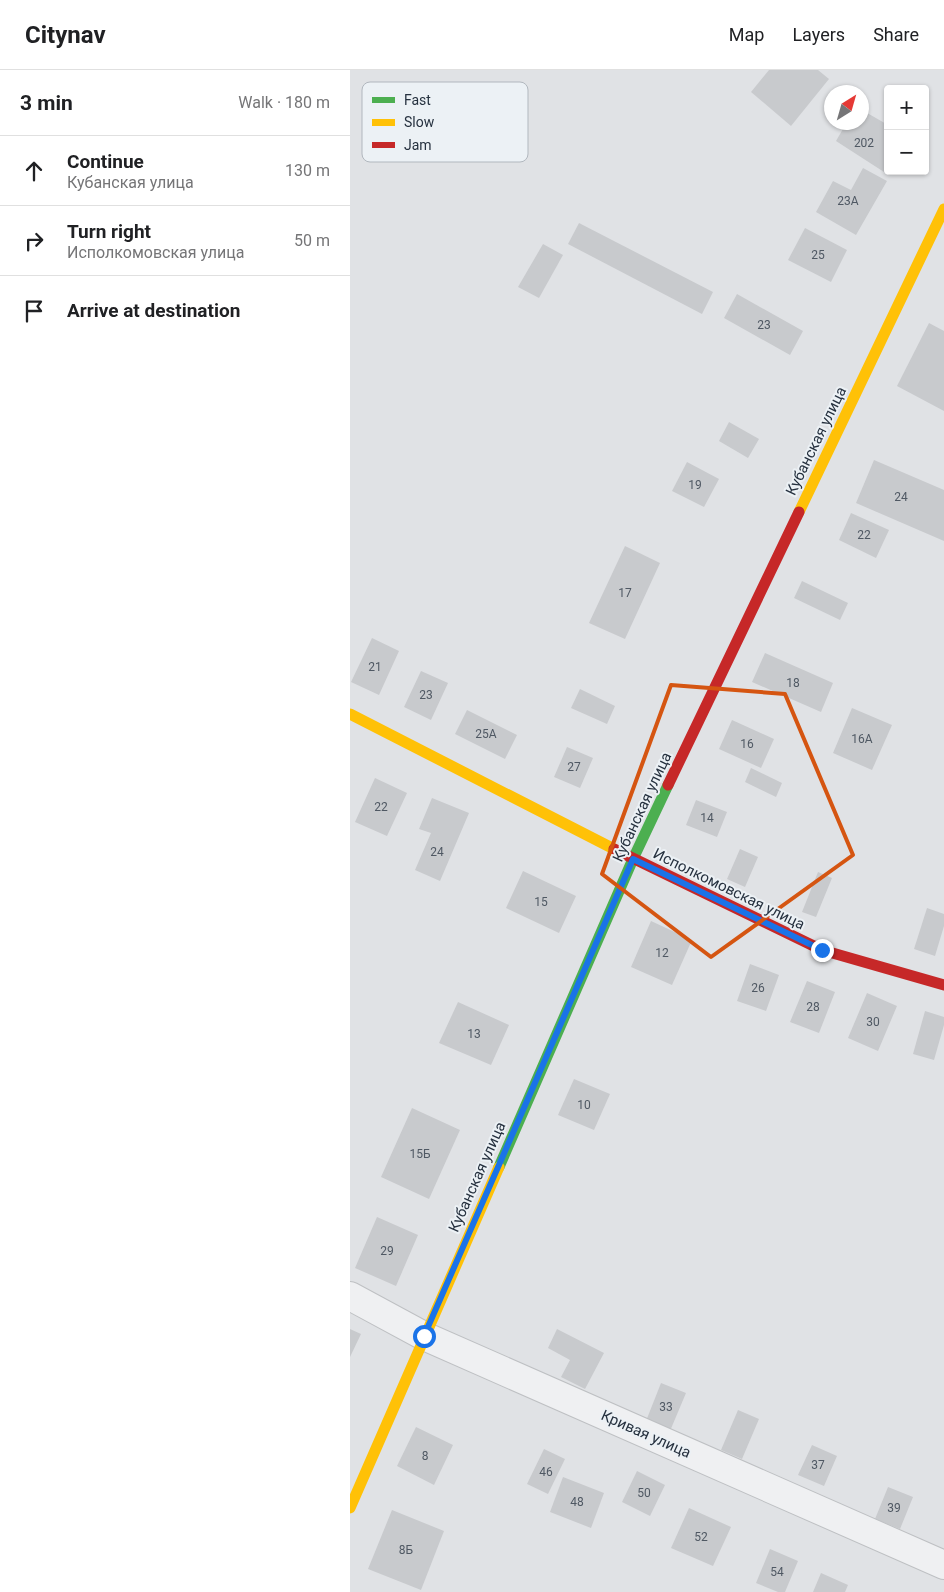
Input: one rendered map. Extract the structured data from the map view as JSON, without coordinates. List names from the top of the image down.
{
  "streets": {
    "main road": ["Кубанская улица", "Исполкомовская улица"],
    "street": ["Кривая улица"]
  },
  "crossings": [
    ["Кубанская улица", "Исполкомовская улица"],
    ["Кубанская улица", "Кривая улица"]
  ],
  "house_numbers": [
    "202",
    "23А",
    "25",
    "23",
    "19",
    "24",
    "22",
    "17",
    "21",
    "18",
    "23",
    "25А",
    "16А",
    "16",
    "27",
    "22",
    "14",
    "24",
    "15",
    "12",
    "26",
    "28",
    "30",
    "13",
    "10",
    "15Б",
    "29",
    "33",
    "8",
    "37",
    "46",
    "50",
    "48",
    "39",
    "52",
    "8Б",
    "54"
  ],
  "legend": ["Fast", "Slow", "Jam"],
  "north": "top right",
  "page": {
    "header": "Citynav",
    "nav": ["Map", "Layers", "Share"],
    "heading": ["3 min", "Walk · 180 m"],
    "map_buttons": ["+", "−"],
    "list": [
      ["Continue", "Кубанская улица", "130 m"],
      ["Turn right", "Исполкомовская улица", "50 m"],
      "Arrive at destination"
    ]
  }
}
